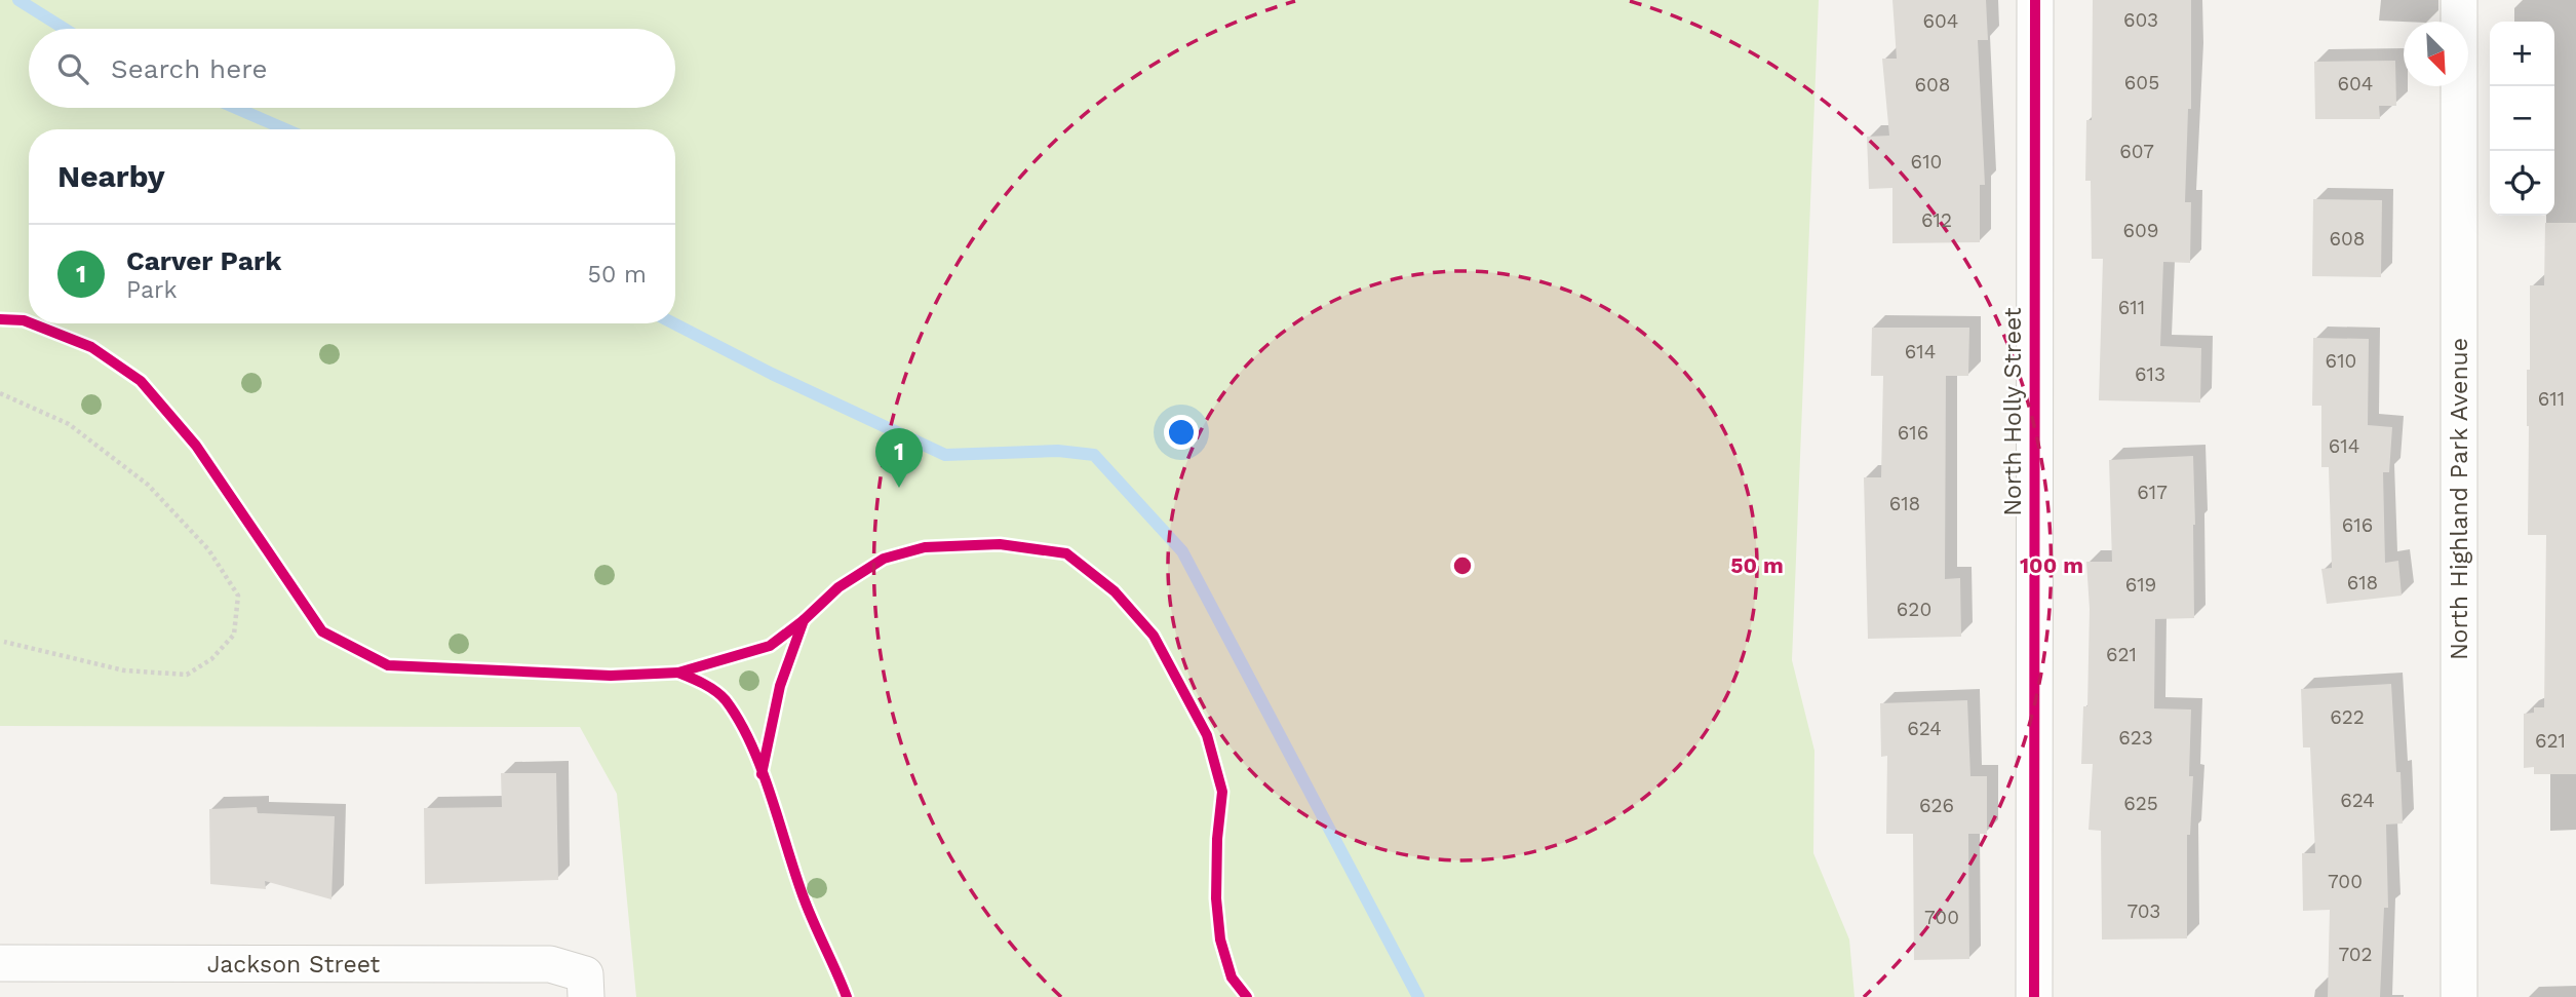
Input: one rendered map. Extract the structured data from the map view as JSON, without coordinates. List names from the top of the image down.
{
  "streets": {
    "street": ["North Holly Street", "North Highland Park Avenue", "Jackson Street"]
  },
  "house_numbers": [
    "603",
    "604",
    "605",
    "604",
    "608",
    "607",
    "610",
    "612",
    "609",
    "608",
    "611",
    "614",
    "610",
    "613",
    "611",
    "616",
    "614",
    "617",
    "618",
    "616",
    "618",
    "619",
    "620",
    "621",
    "622",
    "624",
    "623",
    "621",
    "624",
    "625",
    "626",
    "700",
    "703",
    "700",
    "702"
  ],
  "north": "bottom right",
  "page": {
    "map_buttons": ["+", "−"],
    "search": "Search here",
    "heading": "Nearby",
    "list": [
      {
        "mark": "1",
        "name": "Carver Park",
        "note": "Park",
        "value": "50 m"
      }
    ],
    "pins": "1"
  },
  "rings": ["50 m", "100 m"]
}
